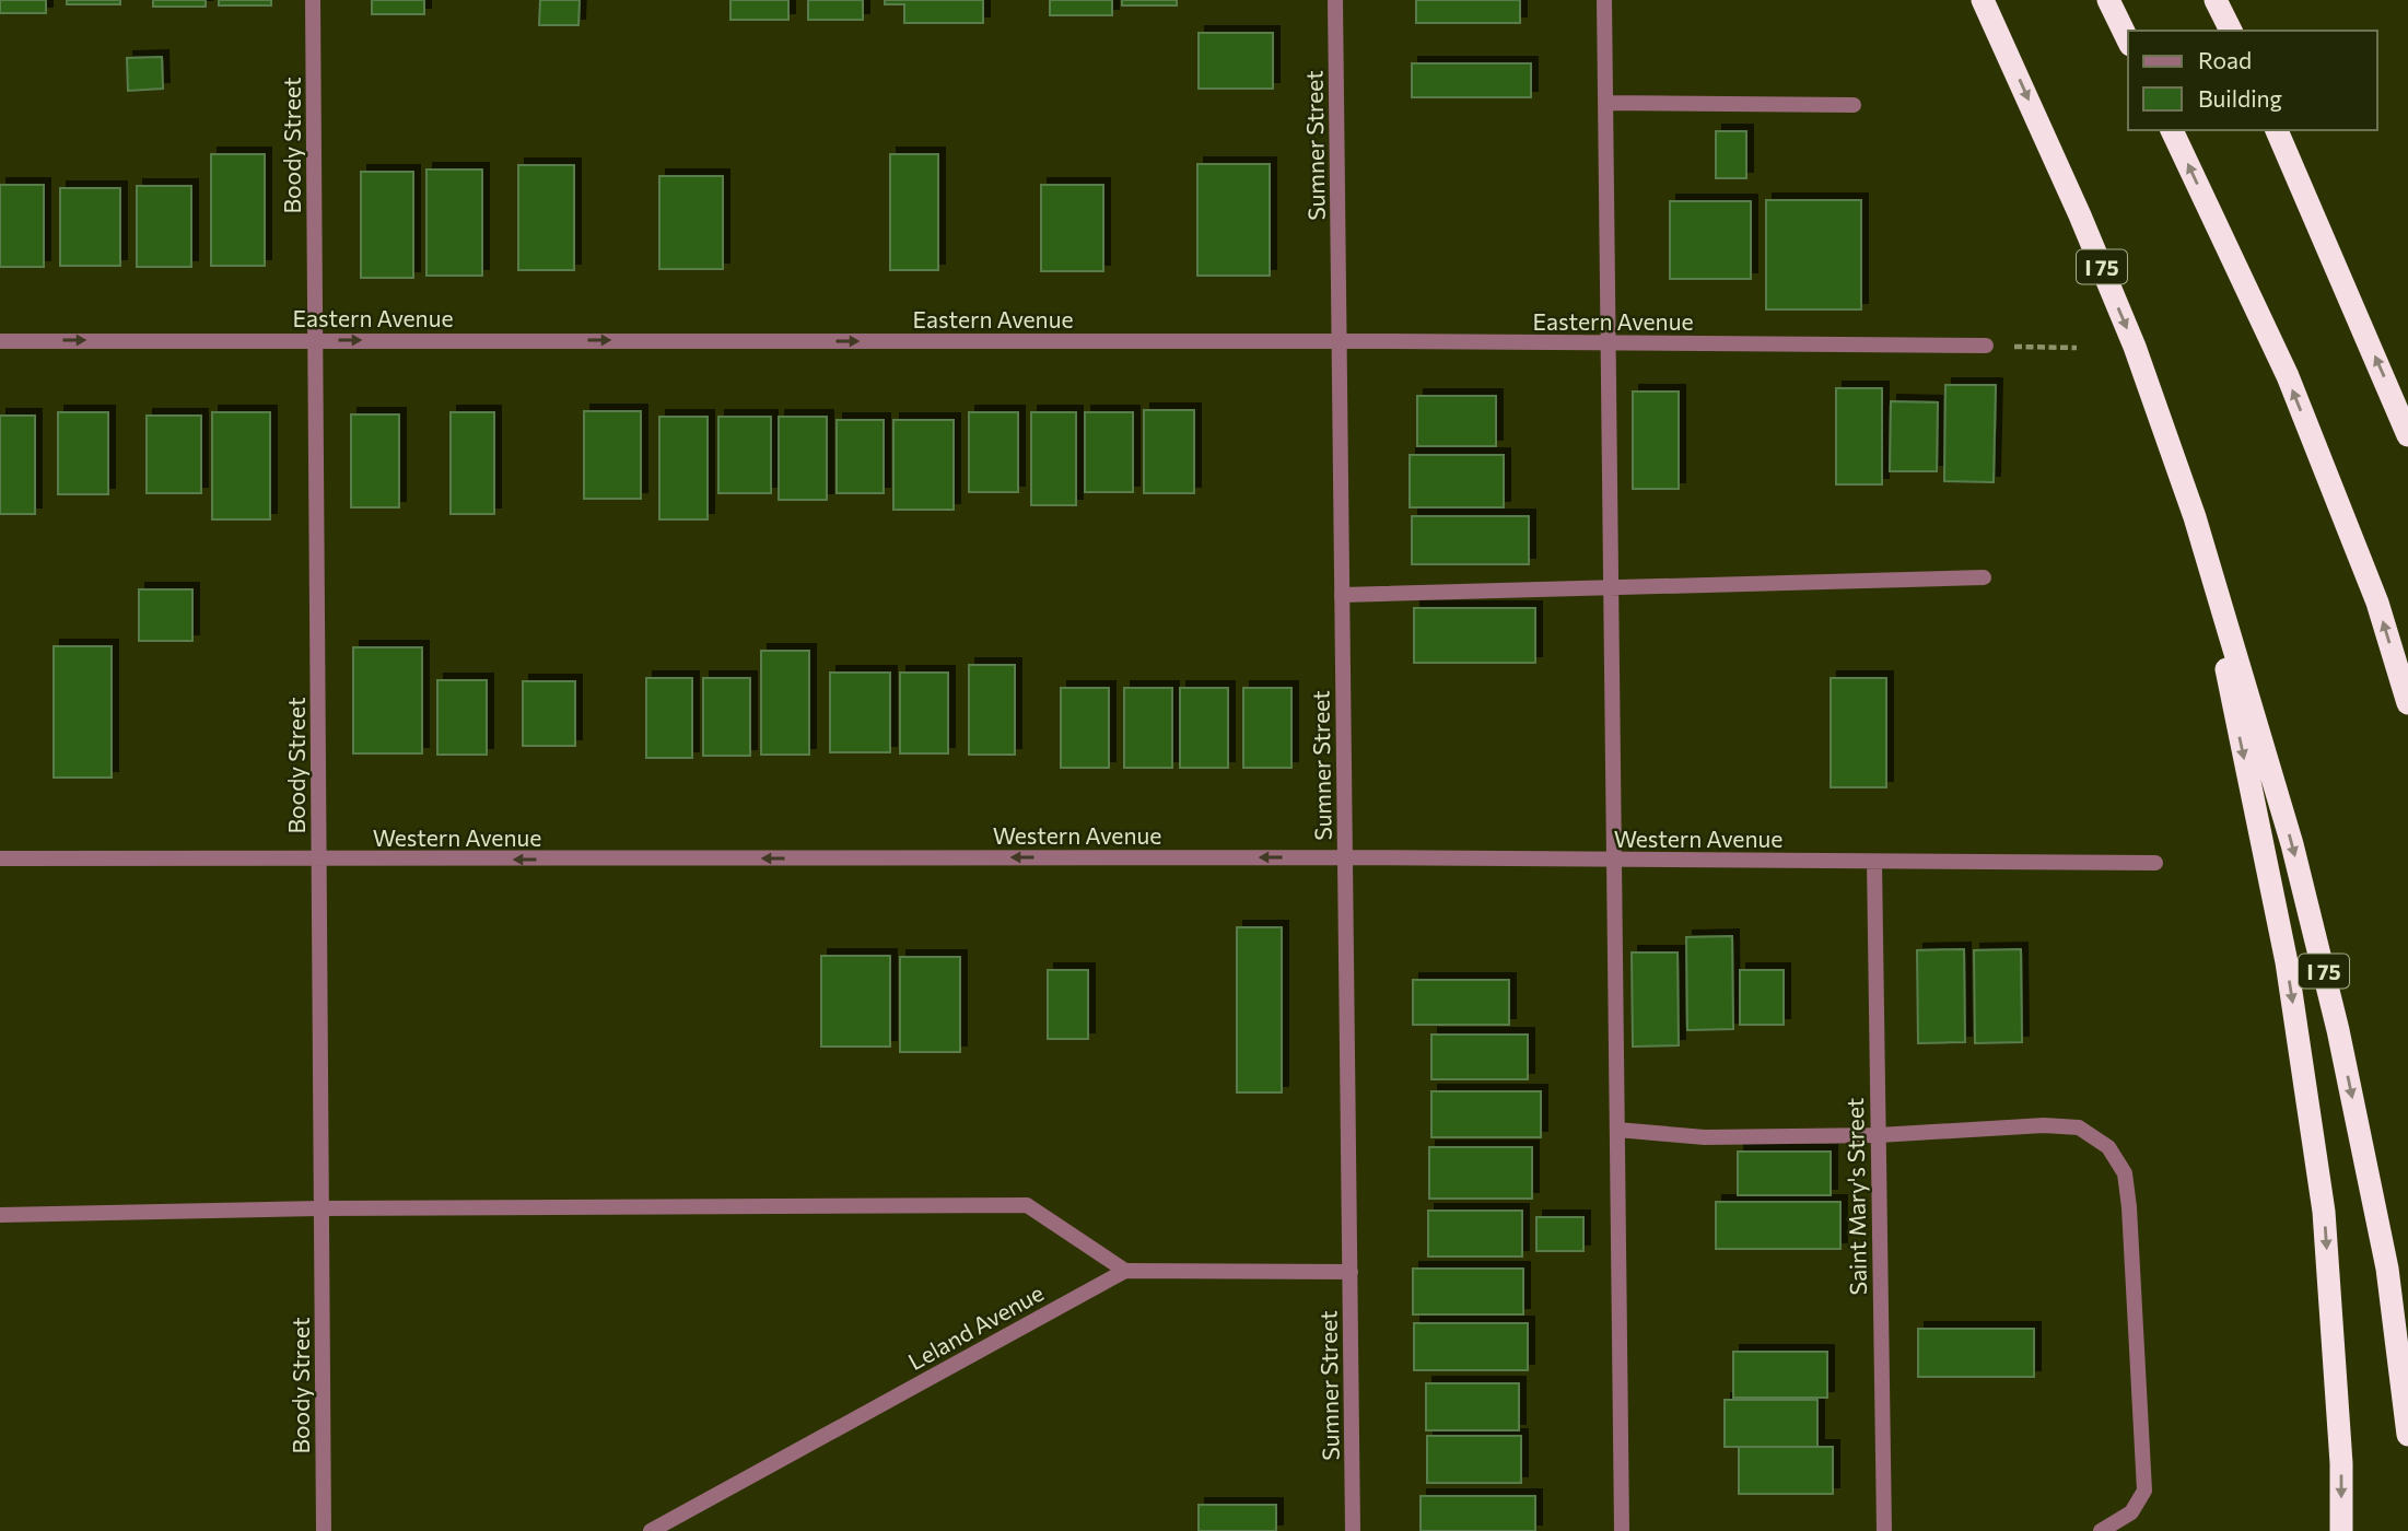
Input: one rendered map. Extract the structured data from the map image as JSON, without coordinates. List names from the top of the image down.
{
  "streets": {
    "highway": ["I 75"],
    "street": [
      "Boody Street",
      "Sumner Street",
      "Eastern Avenue",
      "Western Avenue",
      "Saint Mary's Street",
      "Leland Avenue"
    ]
  },
  "crossings": [
    ["Boody Street", "Eastern Avenue"],
    ["Boody Street", "Western Avenue"],
    ["Sumner Street", "Eastern Avenue"],
    ["Sumner Street", "Western Avenue"],
    ["Sumner Street", "Leland Avenue"],
    ["Western Avenue", "Saint Mary's Street"]
  ],
  "one_way": ["Eastern Avenue", "Western Avenue"],
  "legend": ["Road", "Building"]
}
